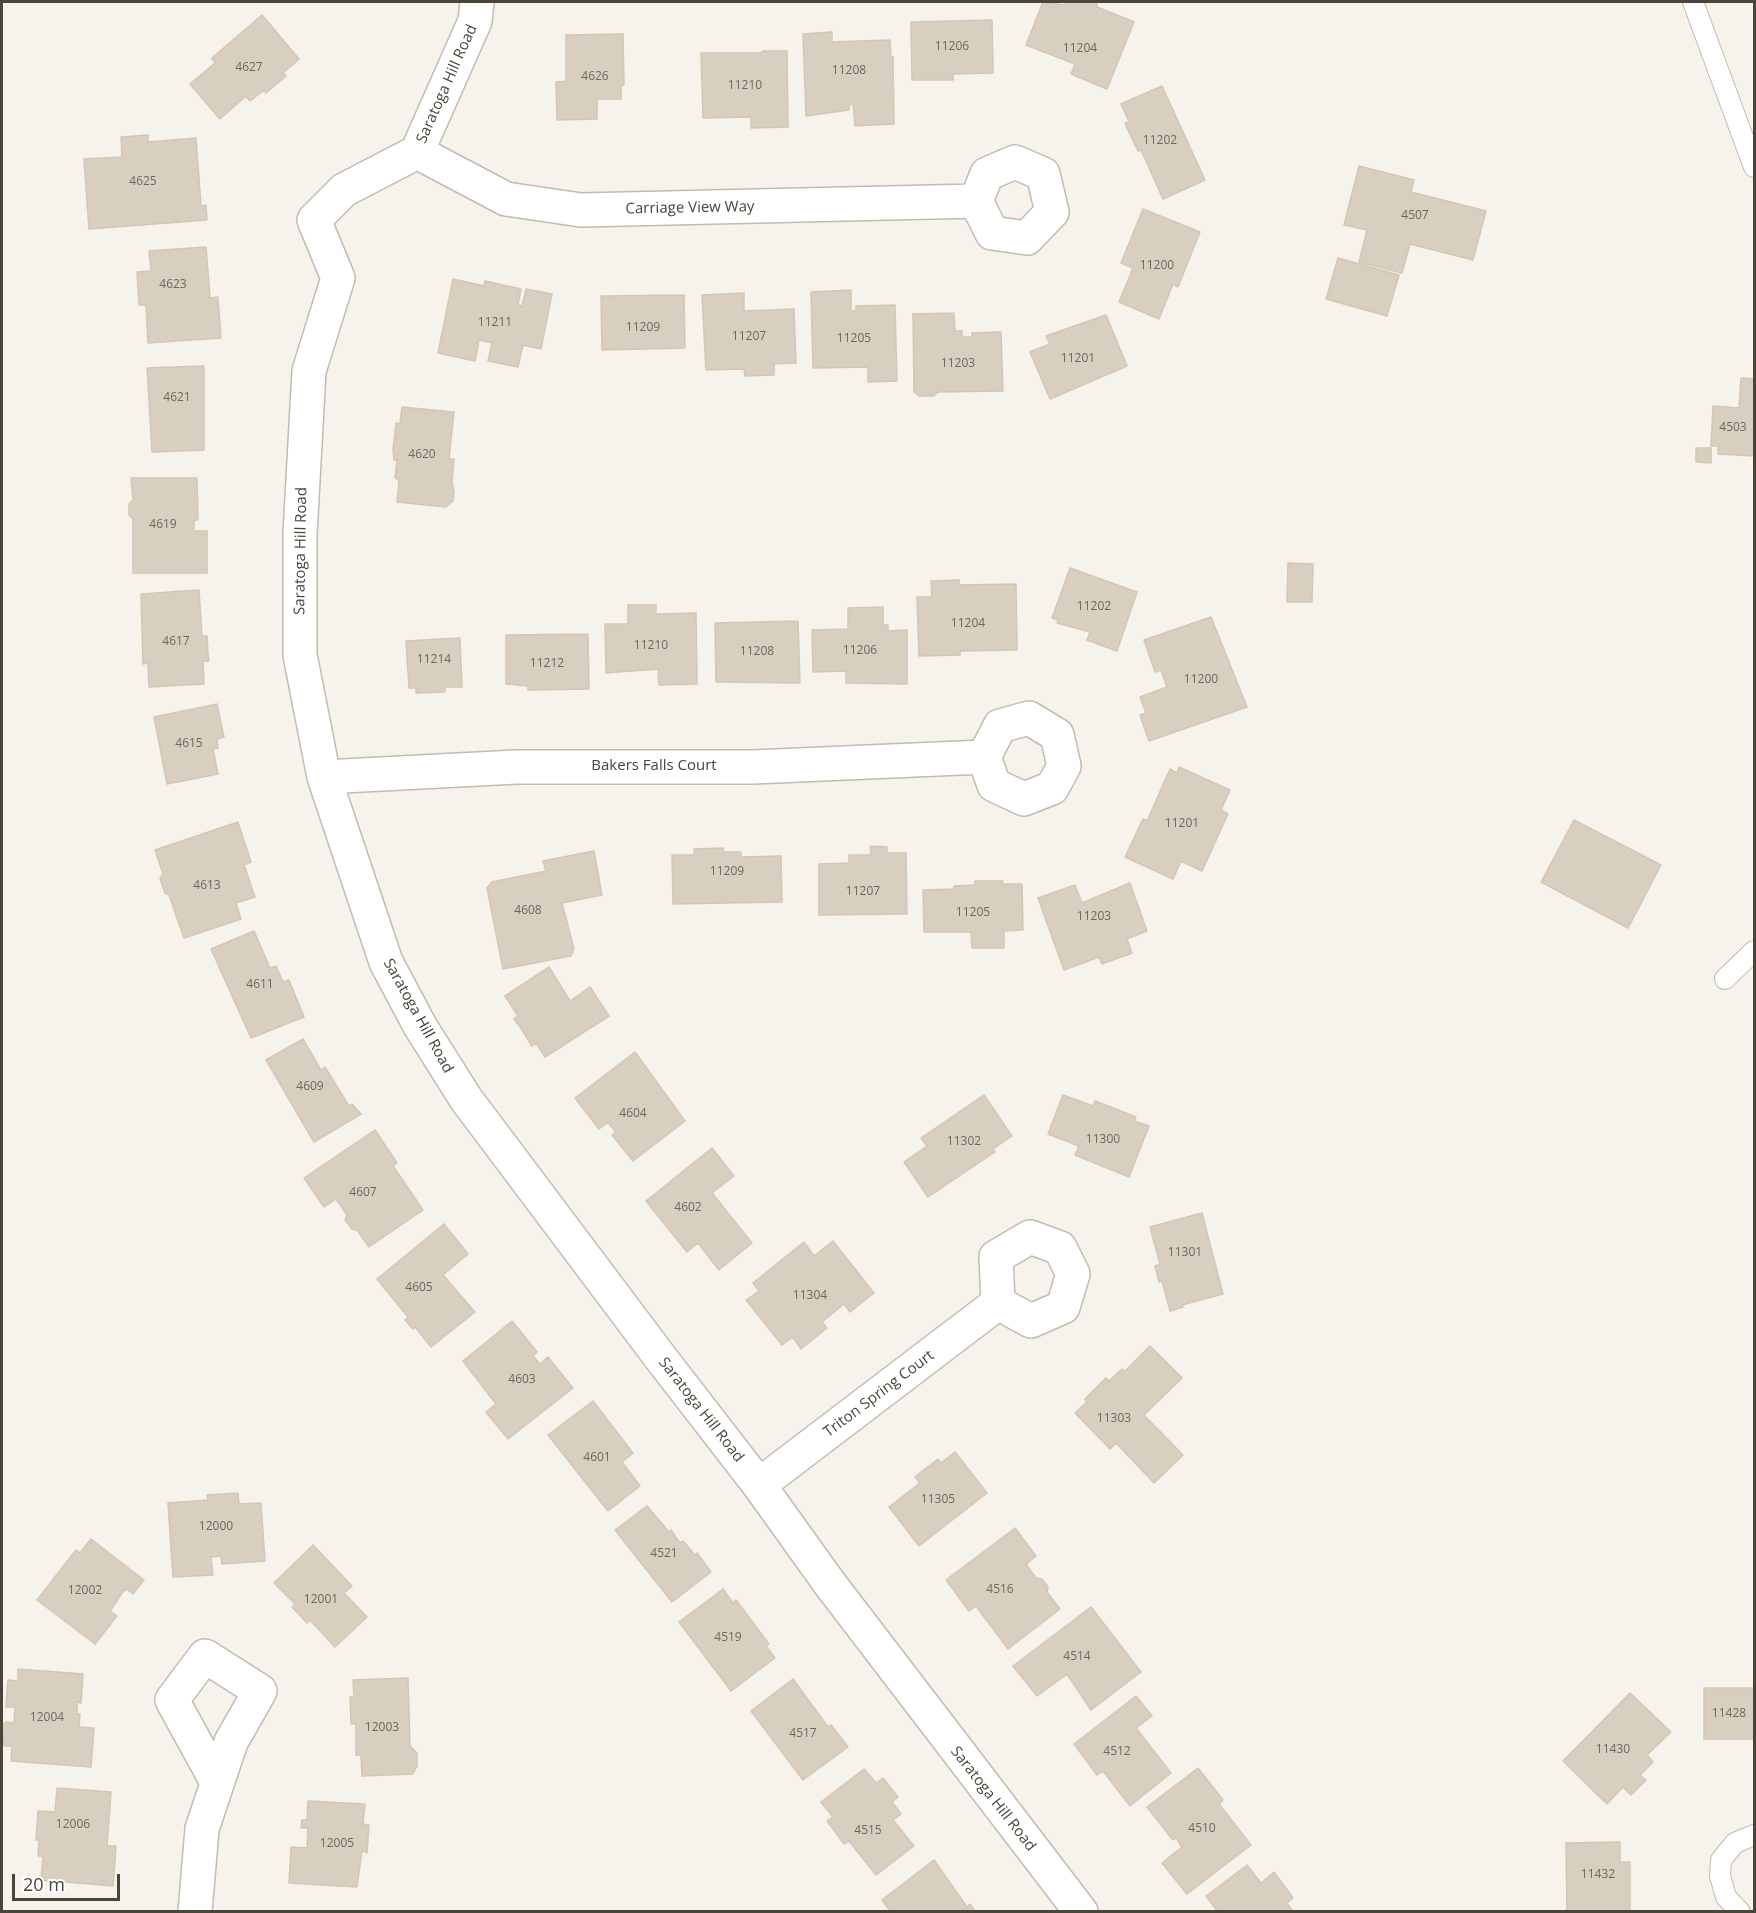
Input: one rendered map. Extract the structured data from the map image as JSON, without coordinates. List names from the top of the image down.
{
  "streets": {
    "street": [
      "Saratoga Hill Road",
      "Carriage View Way",
      "Bakers Falls Court",
      "Triton Spring Court"
    ]
  },
  "crossings": [
    ["Saratoga Hill Road", "Carriage View Way"],
    ["Saratoga Hill Road", "Bakers Falls Court"],
    ["Saratoga Hill Road", "Triton Spring Court"]
  ],
  "house_numbers": [
    "11206",
    "11204",
    "4627",
    "11208",
    "4626",
    "11210",
    "11202",
    "4625",
    "4507",
    "11200",
    "4623",
    "11211",
    "11209",
    "11207",
    "11205",
    "11201",
    "11203",
    "4621",
    "4503",
    "4620",
    "4619",
    "11202",
    "11204",
    "4617",
    "11210",
    "11206",
    "11208",
    "11214",
    "11212",
    "11200",
    "4615",
    "11201",
    "11209",
    "4613",
    "11207",
    "4608",
    "11205",
    "11203",
    "4611",
    "4609",
    "4604",
    "11300",
    "11302",
    "4607",
    "4602",
    "11301",
    "4605",
    "11304",
    "4603",
    "11303",
    "4601",
    "11305",
    "12000",
    "4521",
    "4516",
    "12002",
    "12001",
    "4519",
    "4514",
    "11428",
    "12004",
    "12003",
    "4517",
    "11430",
    "4512",
    "12006",
    "4510",
    "4515",
    "12005",
    "11432"
  ],
  "scale_bar": "20 m"
}
